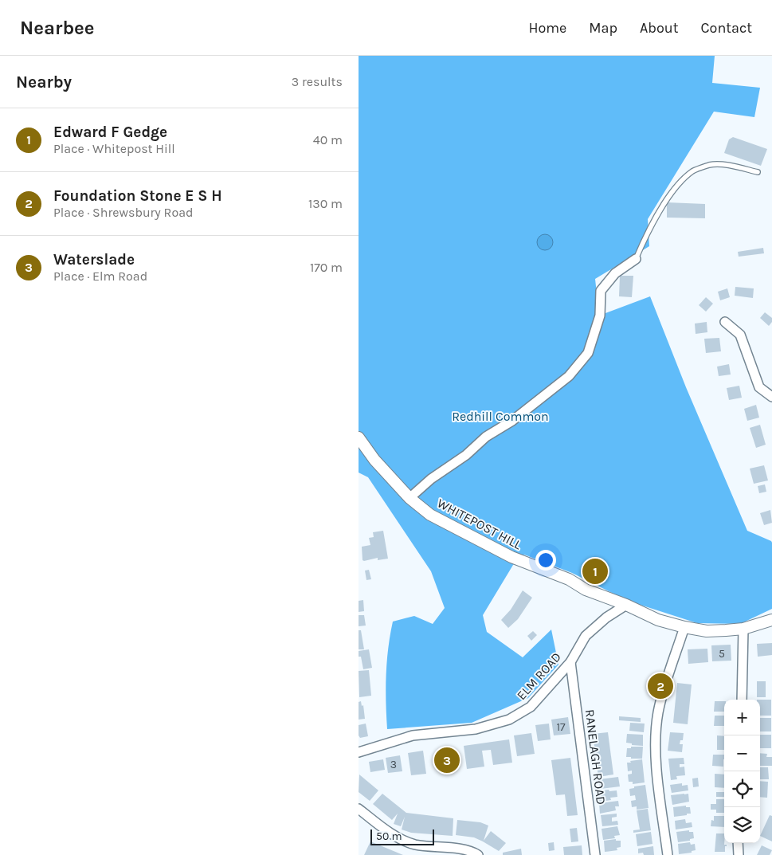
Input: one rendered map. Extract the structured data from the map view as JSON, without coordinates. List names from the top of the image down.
{
  "streets": {
    "street": ["WHITEPOST HILL", "ELM ROAD", "RANELAGH ROAD"]
  },
  "crossings": [
    ["WHITEPOST HILL", "ELM ROAD"],
    ["ELM ROAD", "RANELAGH ROAD"]
  ],
  "parks": ["Redhill Common"],
  "house_numbers": ["5", "17", "3"],
  "scale_bar": "50 m",
  "page": {
    "header": "Nearbee",
    "nav": [
      "Home",
      "Map",
      "About",
      "Contact"
    ],
    "heading": ["Nearby", "3 results"],
    "list": [
      {
        "mark": "1",
        "name": "Edward F Gedge",
        "note": "Place · Whitepost Hill",
        "value": "40 m"
      },
      {
        "mark": "2",
        "name": "Foundation Stone E S H",
        "note": "Place · Shrewsbury Road",
        "value": "130 m"
      },
      {
        "mark": "3",
        "name": "Waterslade",
        "note": "Place · Elm Road",
        "value": "170 m"
      }
    ],
    "pins": ["1", "2", "3"],
    "map_buttons": ["+", "−"],
    "scale": "50 m"
  }
}
